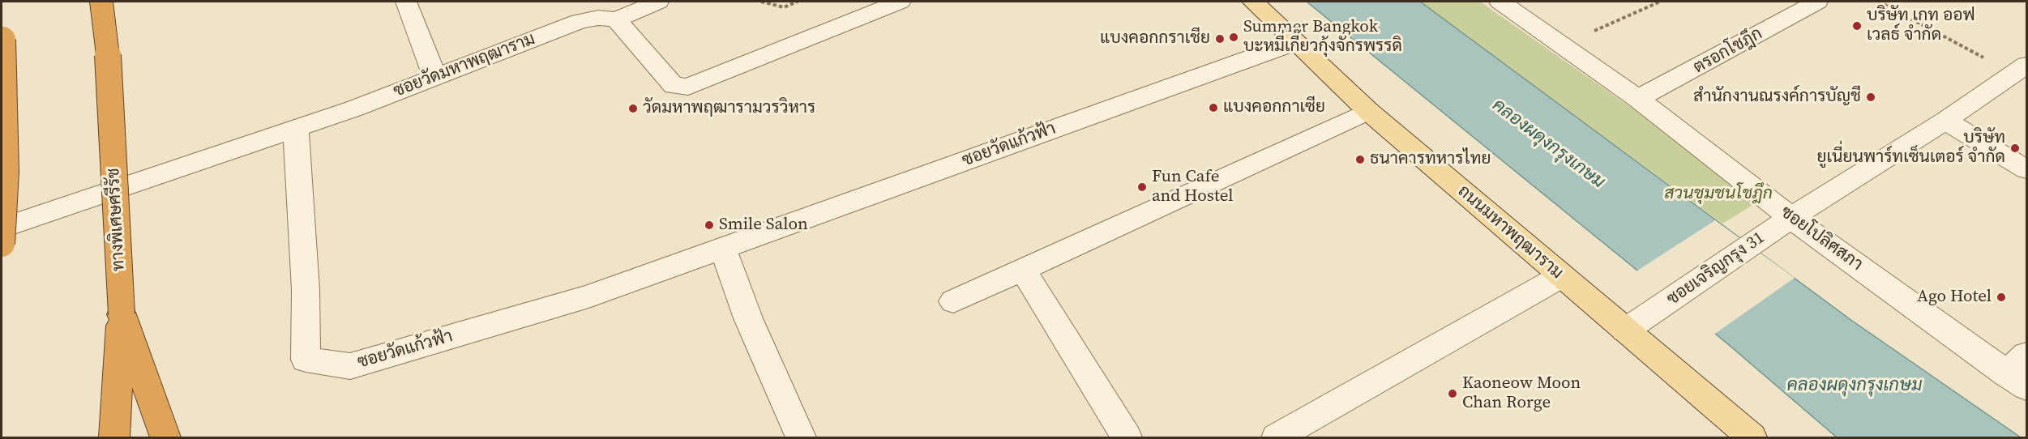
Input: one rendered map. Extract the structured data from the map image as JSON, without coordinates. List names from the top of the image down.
{
  "streets": {
    "highway": ["ทางพิเศษศรีรัช"],
    "main road": ["ถนนมหาพฤฒาราม"],
    "street": [
      "ตรอกโชฎึก",
      "ซอยวัดมหาพฤฒาราม",
      "ซอยวัดแก้วฟ้า",
      "ซอยโปลิศสภา",
      "ซอยเจริญกรุง 31"
    ]
  },
  "crossings": [
    ["ตรอกโชฎึก", "ซอยโปลิศสภา"],
    ["ซอยวัดมหาพฤฒาราม", "ซอยวัดแก้วฟ้า"],
    ["ซอยวัดแก้วฟ้า", "ถนนมหาพฤฒาราม"],
    ["ถนนมหาพฤฒาราม", "ซอยเจริญกรุง 31"],
    ["ซอยโปลิศสภา", "ซอยเจริญกรุง 31"]
  ],
  "water": ["คลองผดุงกรุงเกษม"],
  "parks": ["สวนชุมชนโชฎึก"],
  "places": [
    "บริษัท เกท ออฟ เวลธ์ จำกัด",
    "Summer Bangkok บะหมี่เกี๊ยวกุ้งจักรพรรดิ",
    "แบงคอกกราเชีย",
    "สำนักงานณรงค์การบัญชี",
    "แบงคอกกาเซีย",
    "วัดมหาพฤฒารามวรวิหาร",
    "บริษัท ยูเนี่ยนพาร์ทเซ็นเตอร์ จำกัด",
    "ธนาคารทหารไทย",
    "Fun Cafe and Hostel",
    "Smile Salon",
    "Ago Hotel",
    "Kaoneow Moon Chan Rorge"
  ]
}
